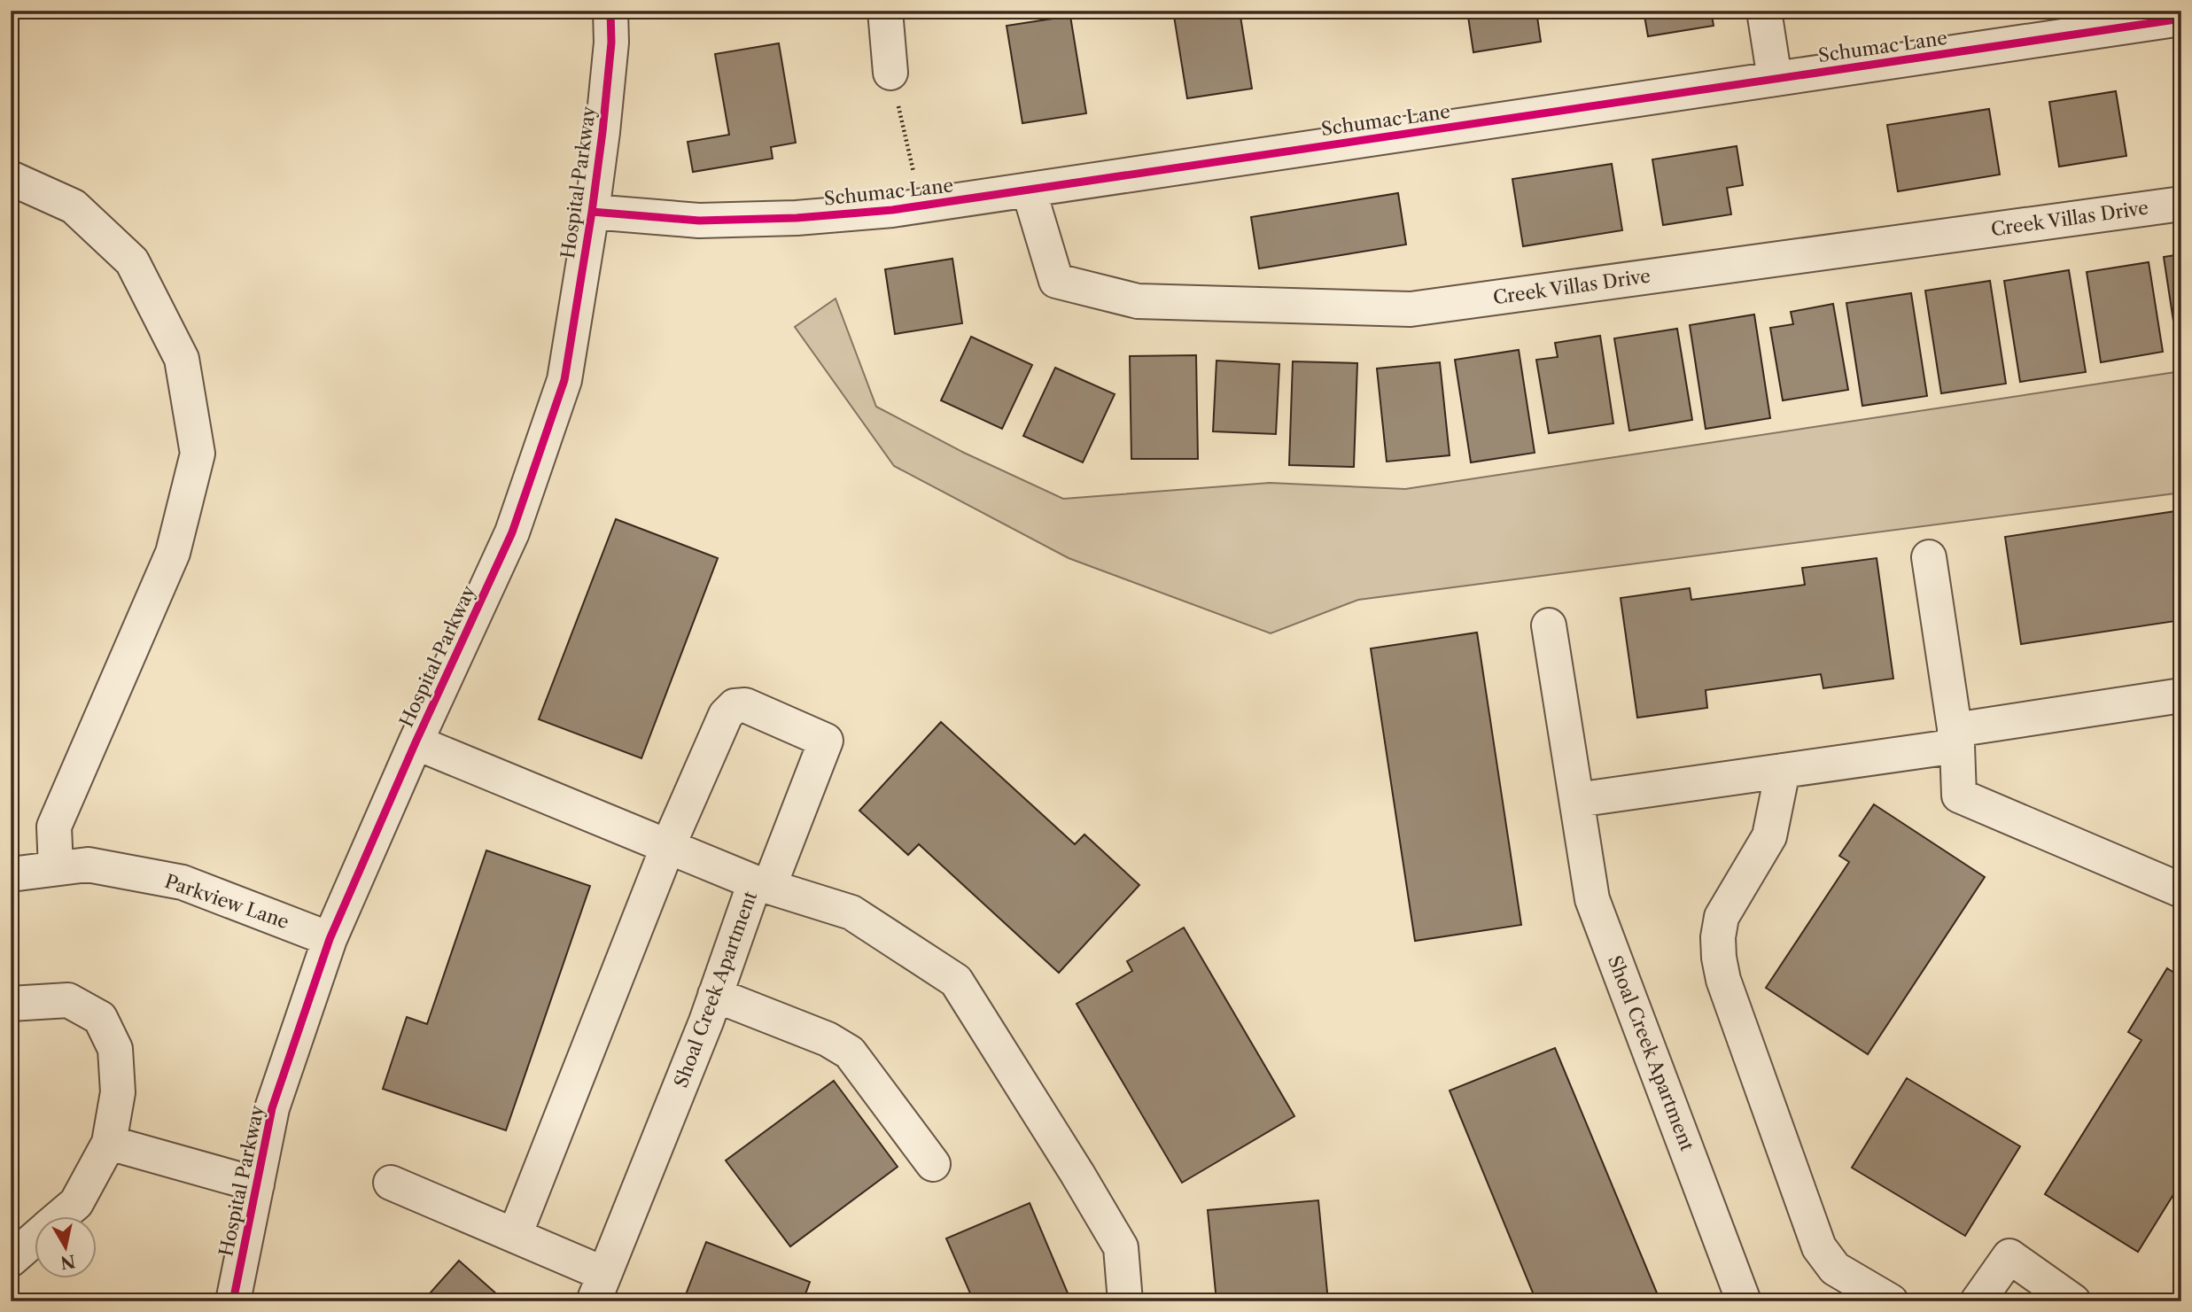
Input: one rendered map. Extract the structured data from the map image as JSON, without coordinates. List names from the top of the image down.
{
  "streets": {
    "street": [
      "Schumac Lane",
      "Hospital Parkway",
      "Creek Villas Drive",
      "Parkview Lane",
      "Shoal Creek Apartment"
    ]
  },
  "crossings": [
    ["Schumac Lane", "Hospital Parkway"],
    ["Schumac Lane", "Creek Villas Drive"],
    ["Hospital Parkway", "Parkview Lane"]
  ],
  "north": "bottom"
}
